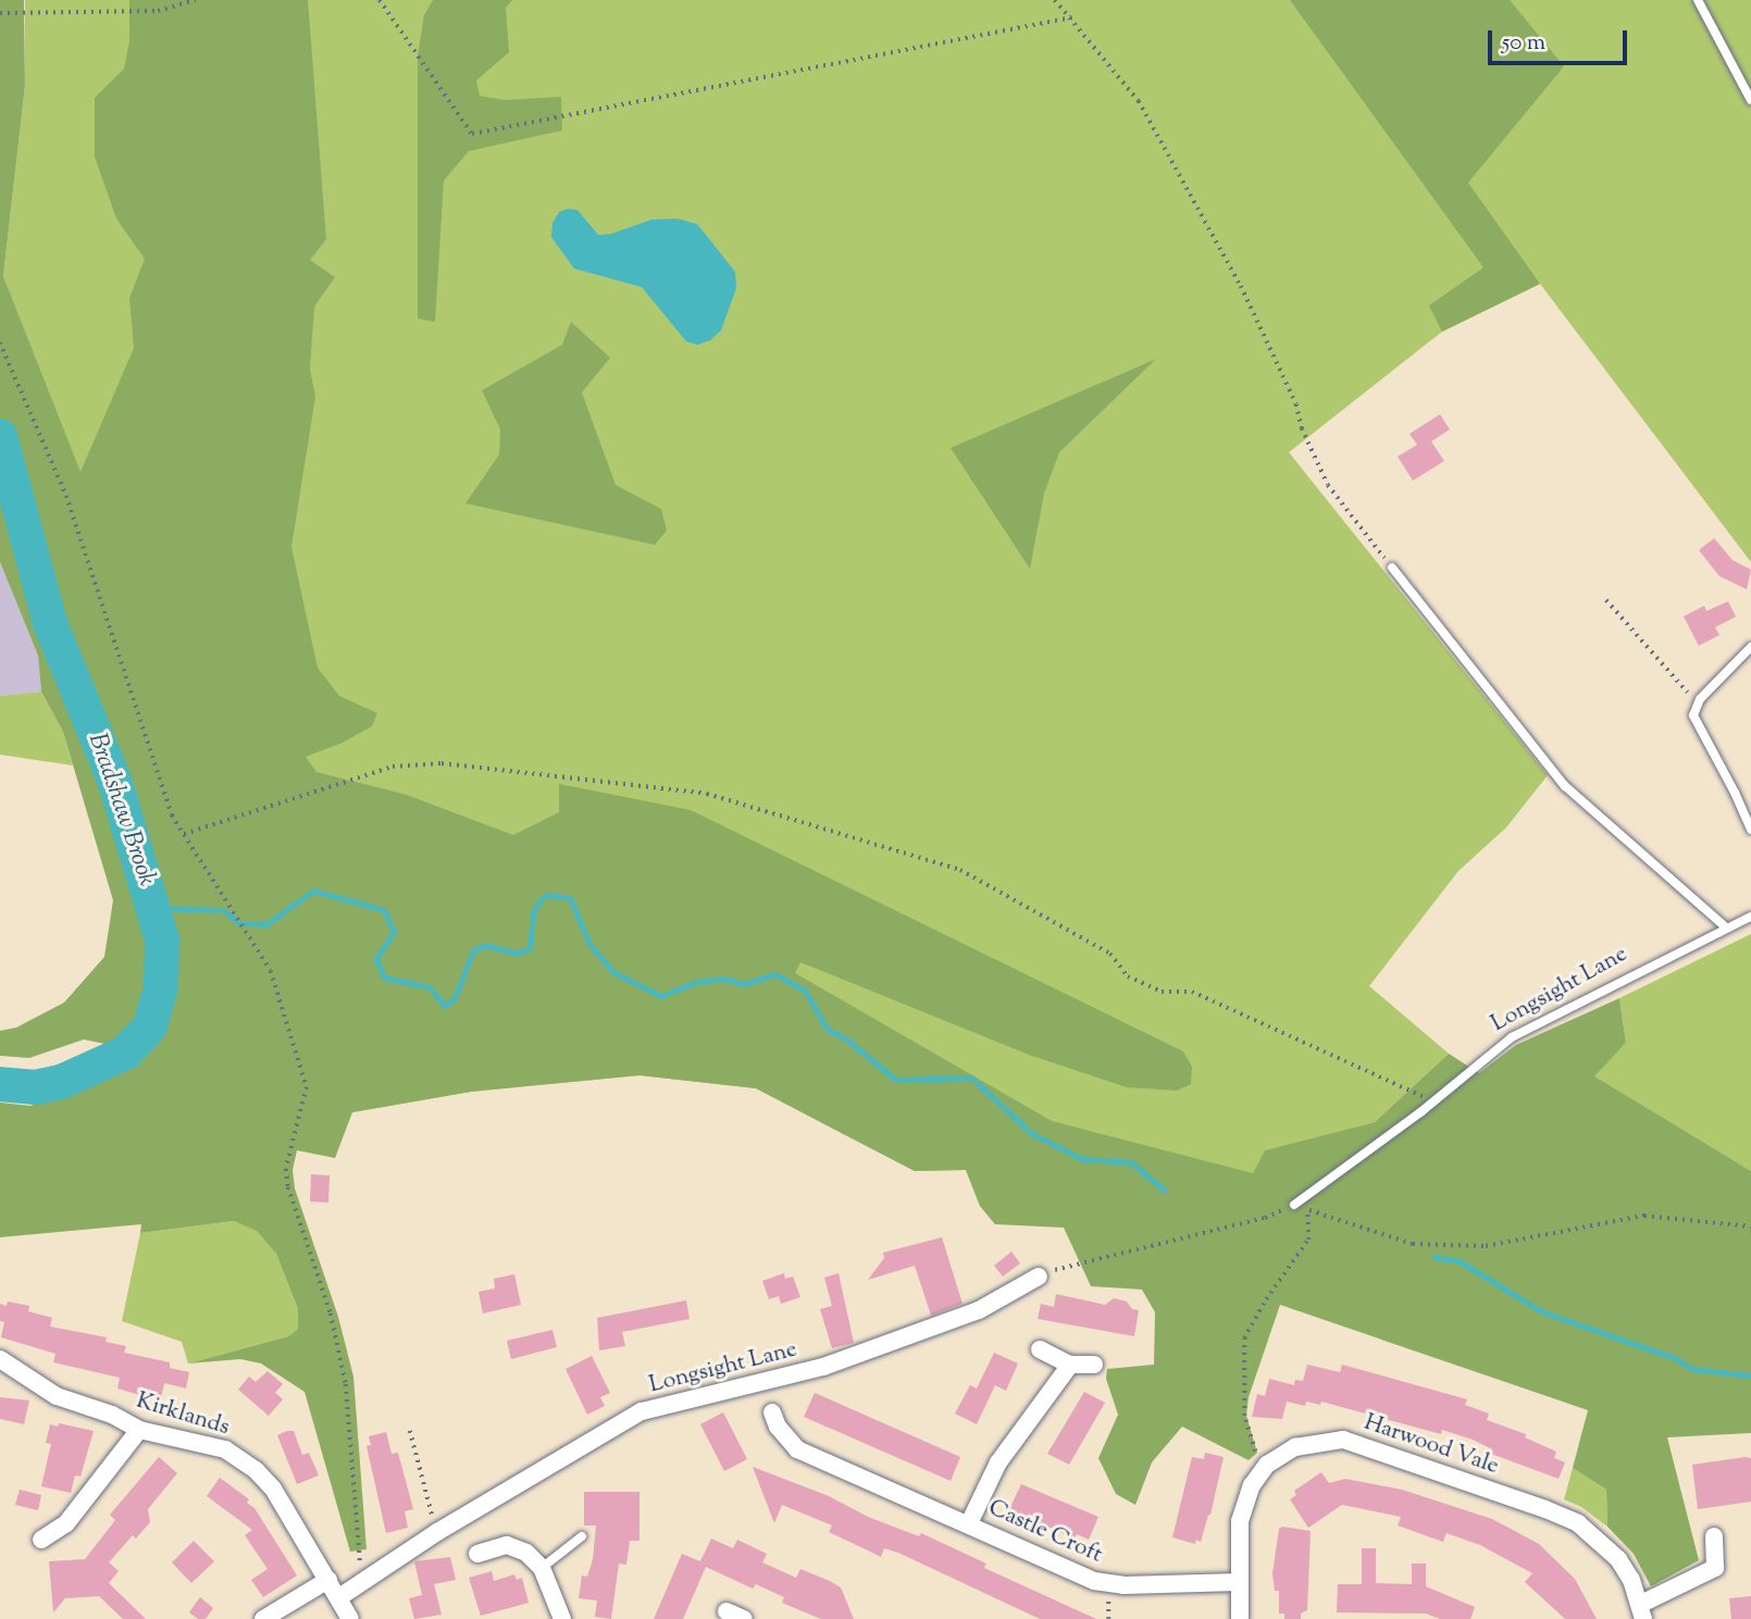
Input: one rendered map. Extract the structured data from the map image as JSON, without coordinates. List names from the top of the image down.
{
  "streets": {
    "street": [
      "Longsight Lane",
      "Kirklands",
      "Harwood Vale",
      "Castle Croft"
    ]
  },
  "crossings": [
    ["Longsight Lane", "Kirklands"],
    ["Harwood Vale", "Castle Croft"]
  ],
  "water": ["Bradshaw Brook"],
  "scale_bar": "50 m"
}
